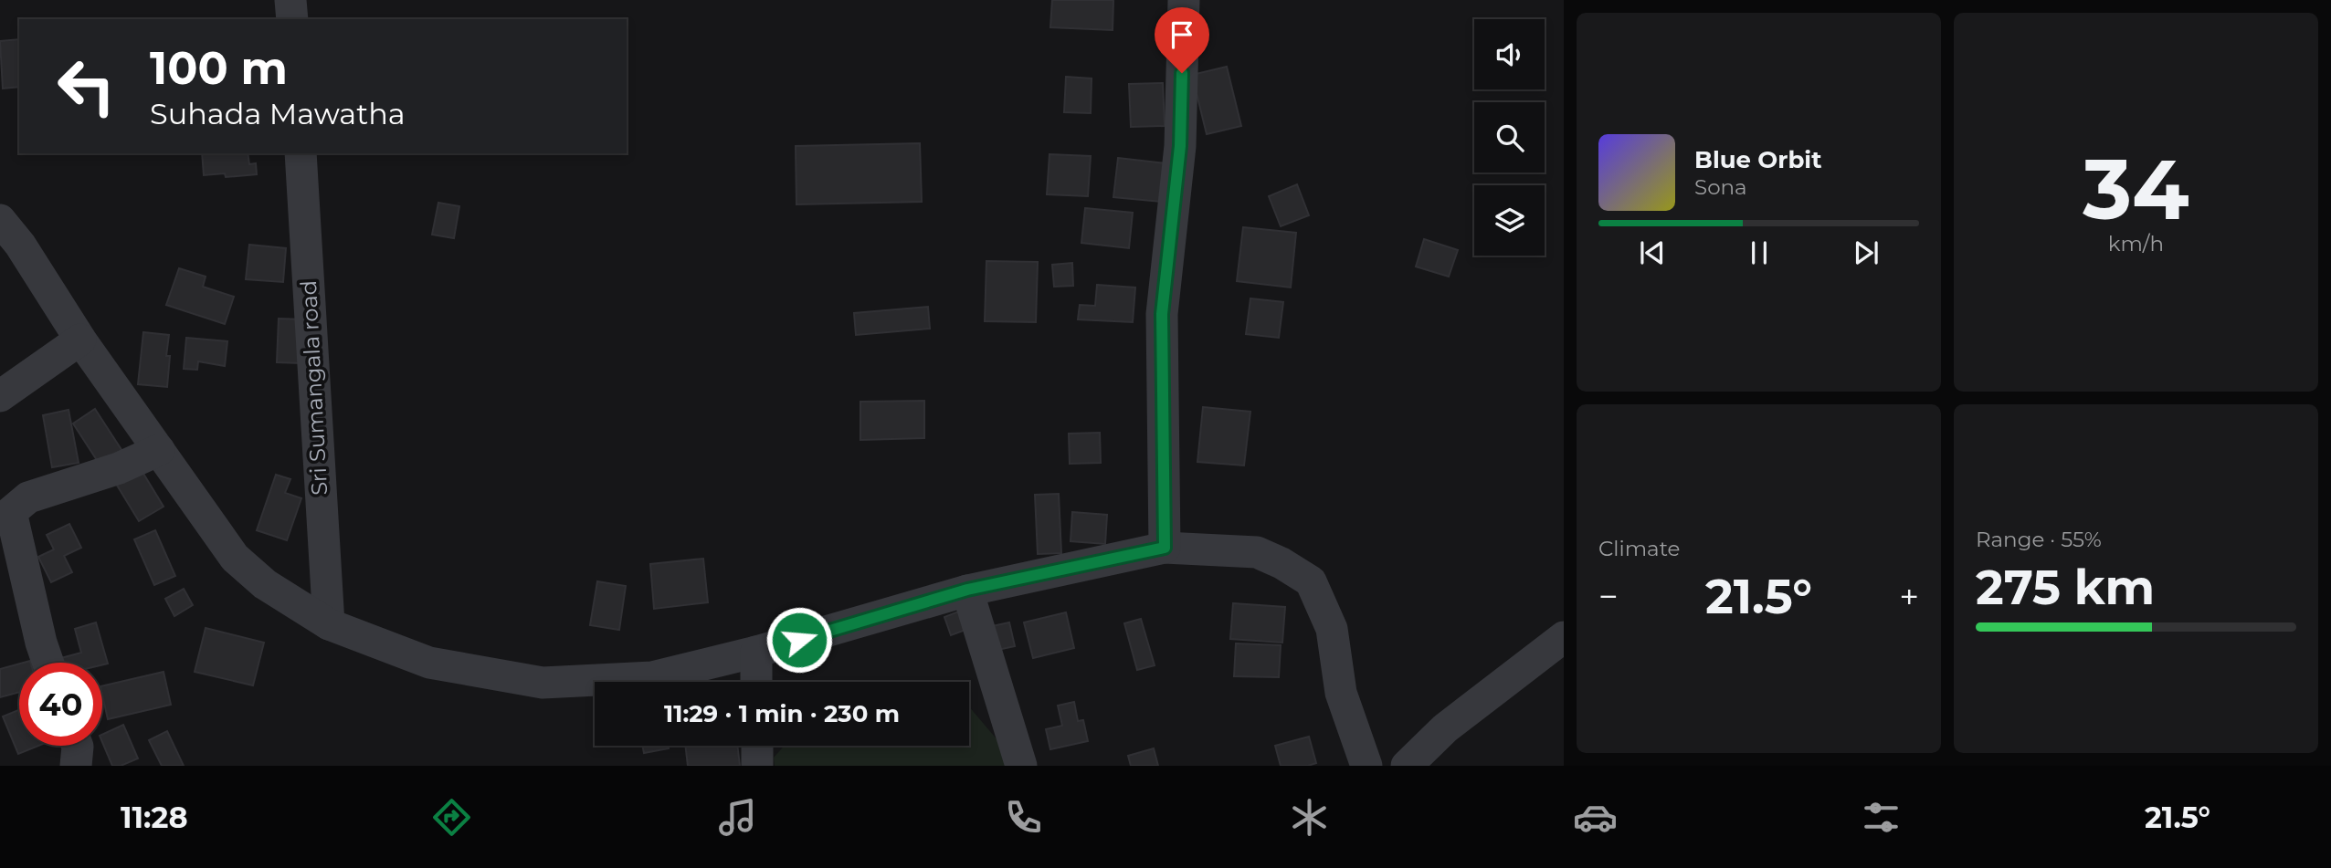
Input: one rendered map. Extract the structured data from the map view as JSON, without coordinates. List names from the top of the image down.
{
  "streets": {
    "street": ["Sri Sumangala road"]
  },
  "page": {
    "tile": [
      ["34", "km/h"],
      "Climate",
      ["Range · 55%", "275 km"]
    ],
    "turn": ["100 m", "Suhada Mawatha"],
    "song": ["Blue Orbit", "Sona"],
    "heat": ["−", "21.5°", "+"],
    "limit": "40",
    "trip": "11:29 · 1 min · 230 m",
    "tabs": ["11:28", "21.5°"]
  }
}
